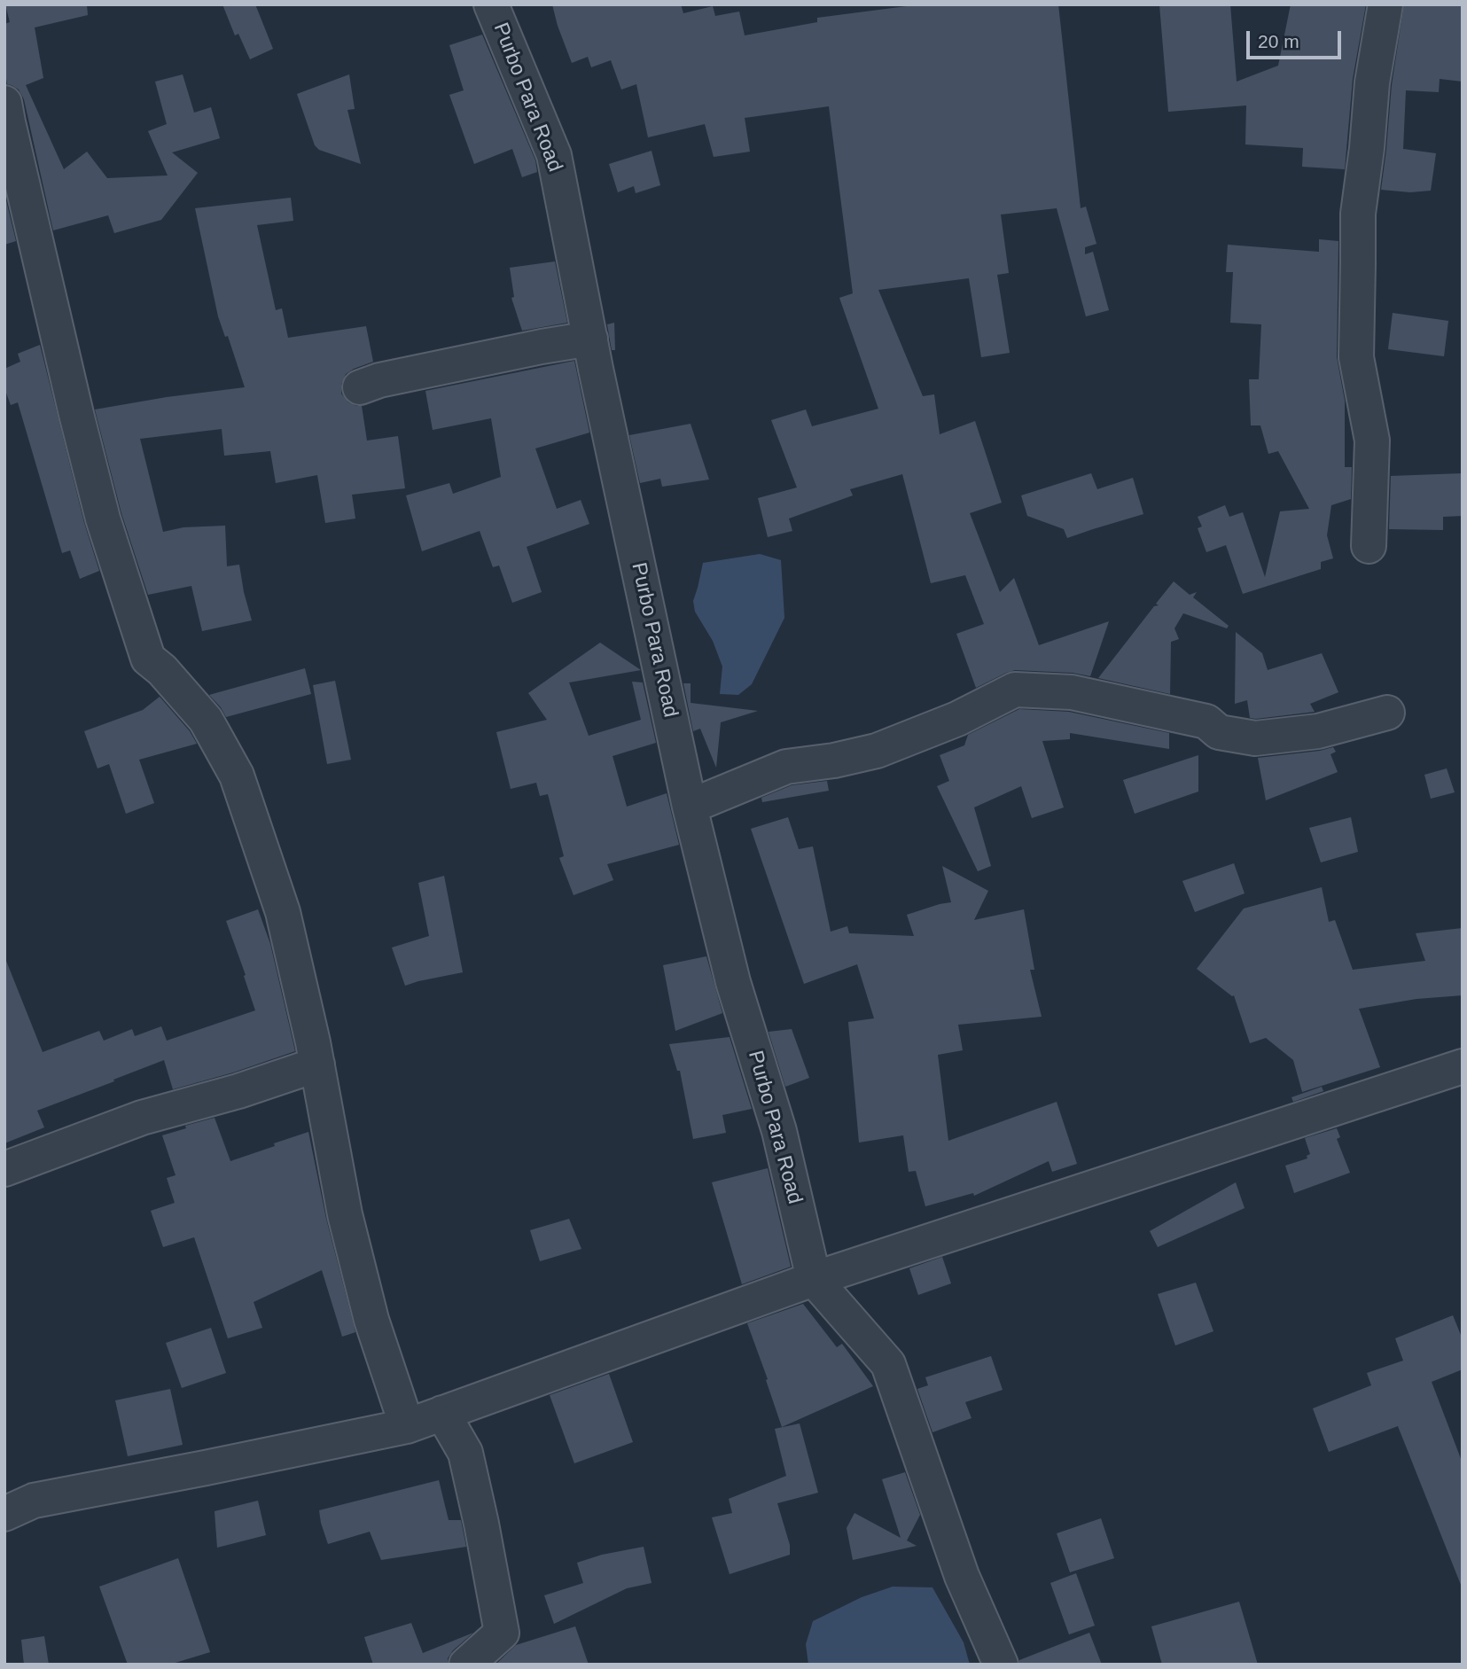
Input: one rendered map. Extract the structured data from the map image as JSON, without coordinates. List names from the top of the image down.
{
  "streets": {
    "street": ["Purbo Para Road"]
  },
  "scale_bar": "20 m"
}
